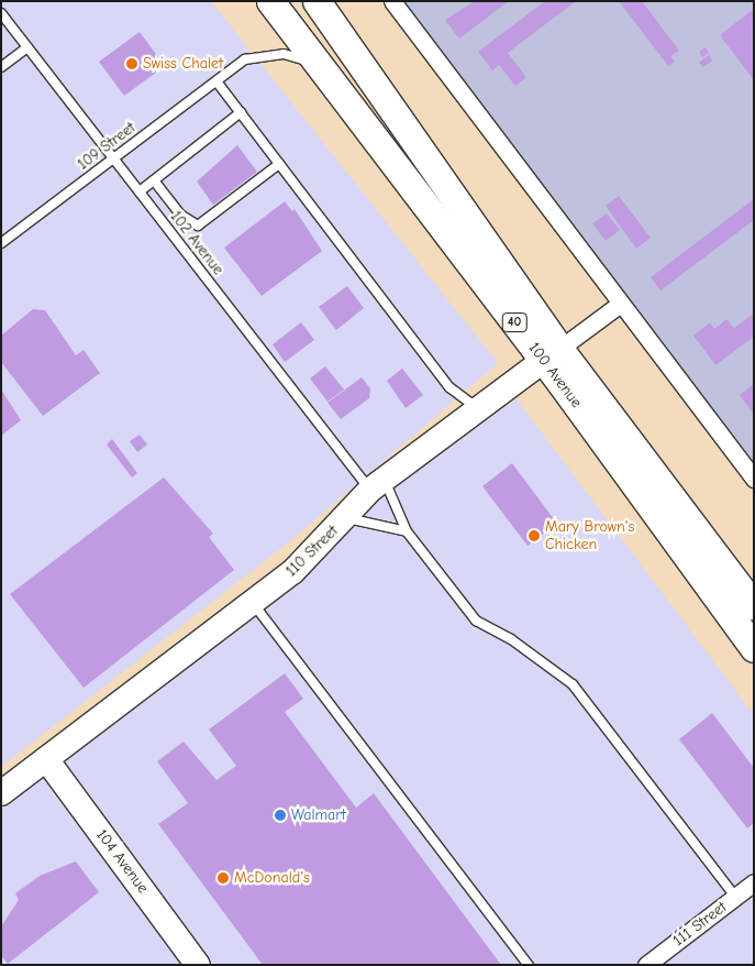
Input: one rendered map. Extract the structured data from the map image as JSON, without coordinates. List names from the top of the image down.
{
  "streets": {
    "main road": ["40", "100 Avenue"],
    "street": ["110 Street", "104 Avenue", "111 Street"],
    "lane": ["109 Street", "102 Avenue"]
  },
  "crossings": [
    ["109 Street", "102 Avenue"],
    ["109 Street", "100 Avenue"],
    ["102 Avenue", "110 Street"],
    ["102 Avenue", "111 Street"],
    ["100 Avenue", "110 Street"],
    ["110 Street", "104 Avenue"]
  ],
  "places": [
    "Swiss Chalet",
    "Mary Brown's Chicken",
    "Walmart",
    "McDonald's"
  ]
}
